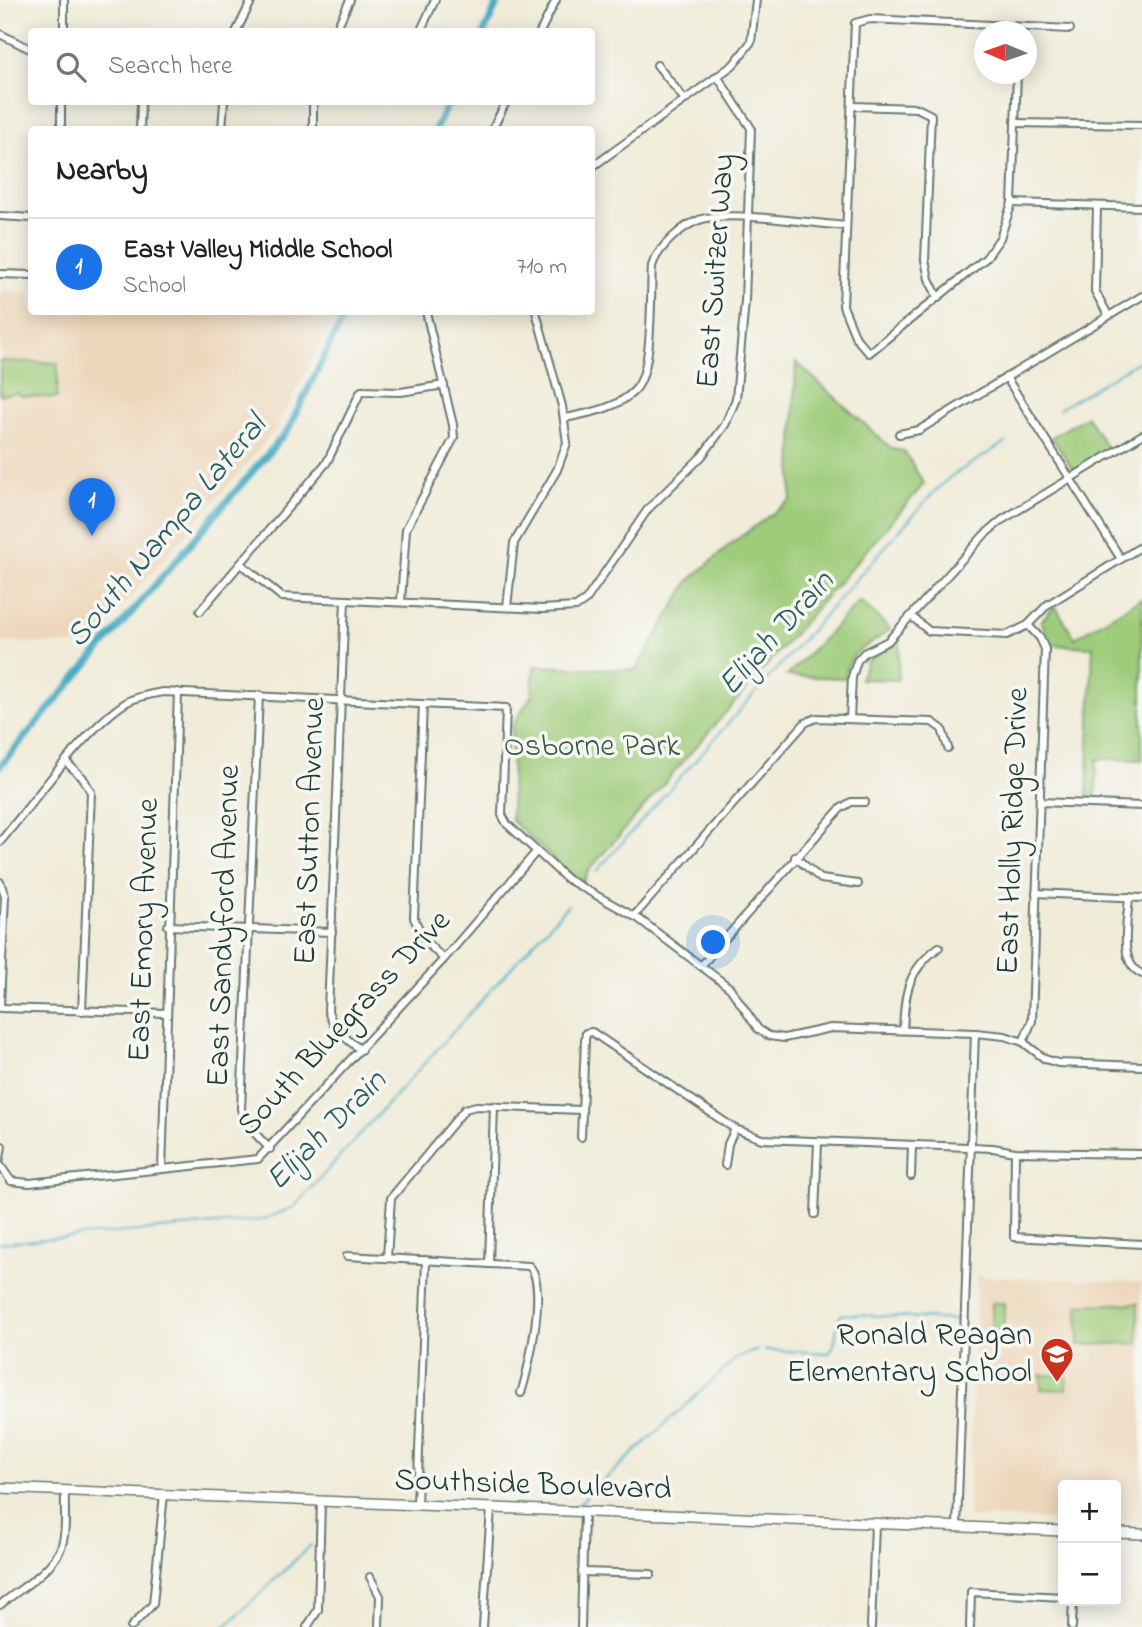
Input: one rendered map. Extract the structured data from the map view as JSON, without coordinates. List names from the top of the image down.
{
  "streets": {
    "main road": ["Southside Boulevard"],
    "street": [
      "East Switzer Way",
      "East Sutton Avenue",
      "East Holly Ridge Drive",
      "East Sandyford Avenue",
      "East Emory Avenue",
      "South Bluegrass Drive"
    ]
  },
  "crossings": [
    ["East Switzer Way", "East Sutton Avenue"],
    ["East Sutton Avenue", "South Bluegrass Drive"],
    ["East Sandyford Avenue", "South Bluegrass Drive"],
    ["East Emory Avenue", "South Bluegrass Drive"]
  ],
  "water": ["South Nampa Lateral", "Elijah Drain"],
  "parks": ["Osborne Park"],
  "places": {
    "school or university": ["Ronald Reagan Elementary School"]
  },
  "north": "left",
  "page": {
    "search": "Search here",
    "heading": "Nearby",
    "list": [
      {
        "mark": "1",
        "name": "East Valley Middle School",
        "note": "School",
        "value": "710 m"
      }
    ],
    "pins": "1",
    "map_buttons": ["+", "−"]
  }
}
